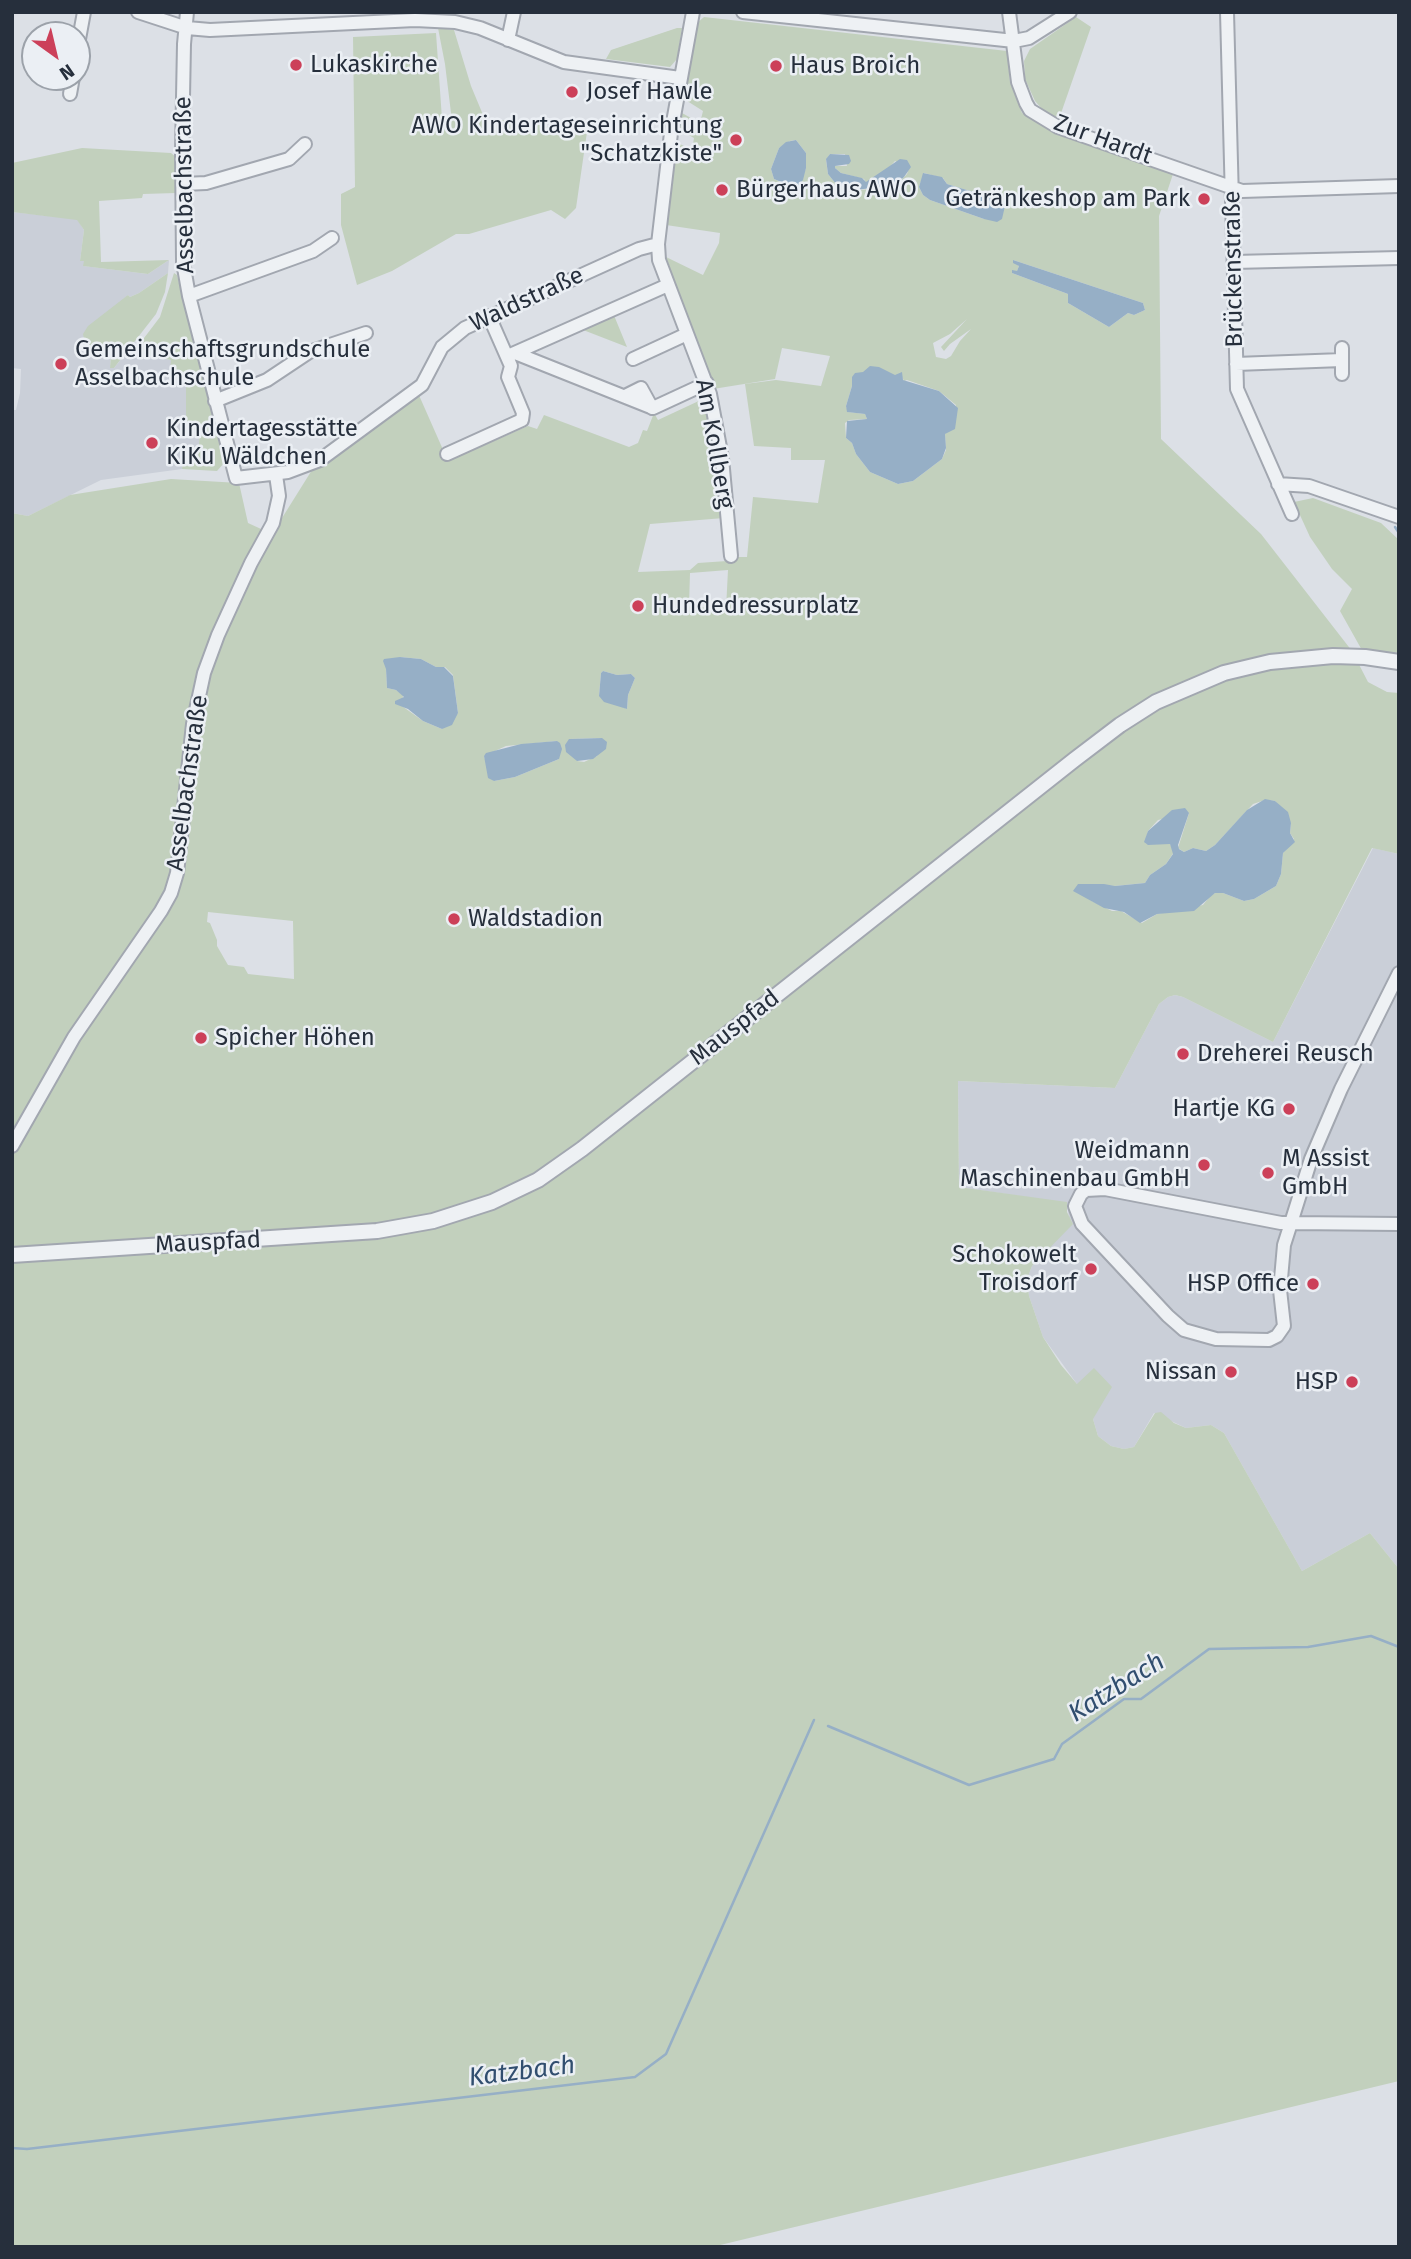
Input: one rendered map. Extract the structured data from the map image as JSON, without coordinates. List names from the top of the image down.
{
  "streets": {
    "street": [
      "Zur Hardt",
      "Asselbachstraße",
      "Brückenstraße",
      "Waldstraße",
      "Am Kollberg",
      "Mauspfad"
    ]
  },
  "crossings": [
    ["Zur Hardt", "Brückenstraße"],
    ["Asselbachstraße", "Waldstraße"],
    ["Waldstraße", "Am Kollberg"]
  ],
  "water": ["Katzbach"],
  "places": [
    "Lukaskirche",
    "Haus Broich",
    "Josef Hawle",
    "AWO Kindertageseinrichtung \"Schatzkiste\"",
    "Bürgerhaus AWO",
    "Getränkeshop am Park",
    "Gemeinschaftsgrundschule Asselbachschule",
    "Kindertagesstätte KiKu Wäldchen",
    "Hundedressurplatz",
    "Waldstadion",
    "Spicher Höhen",
    "Dreherei Reusch",
    "Hartje KG",
    "Weidmann Maschinenbau GmbH",
    "M Assist GmbH",
    "Schokowelt Troisdorf",
    "HSP Office",
    "Nissan",
    "HSP"
  ],
  "north": "bottom right"
}
